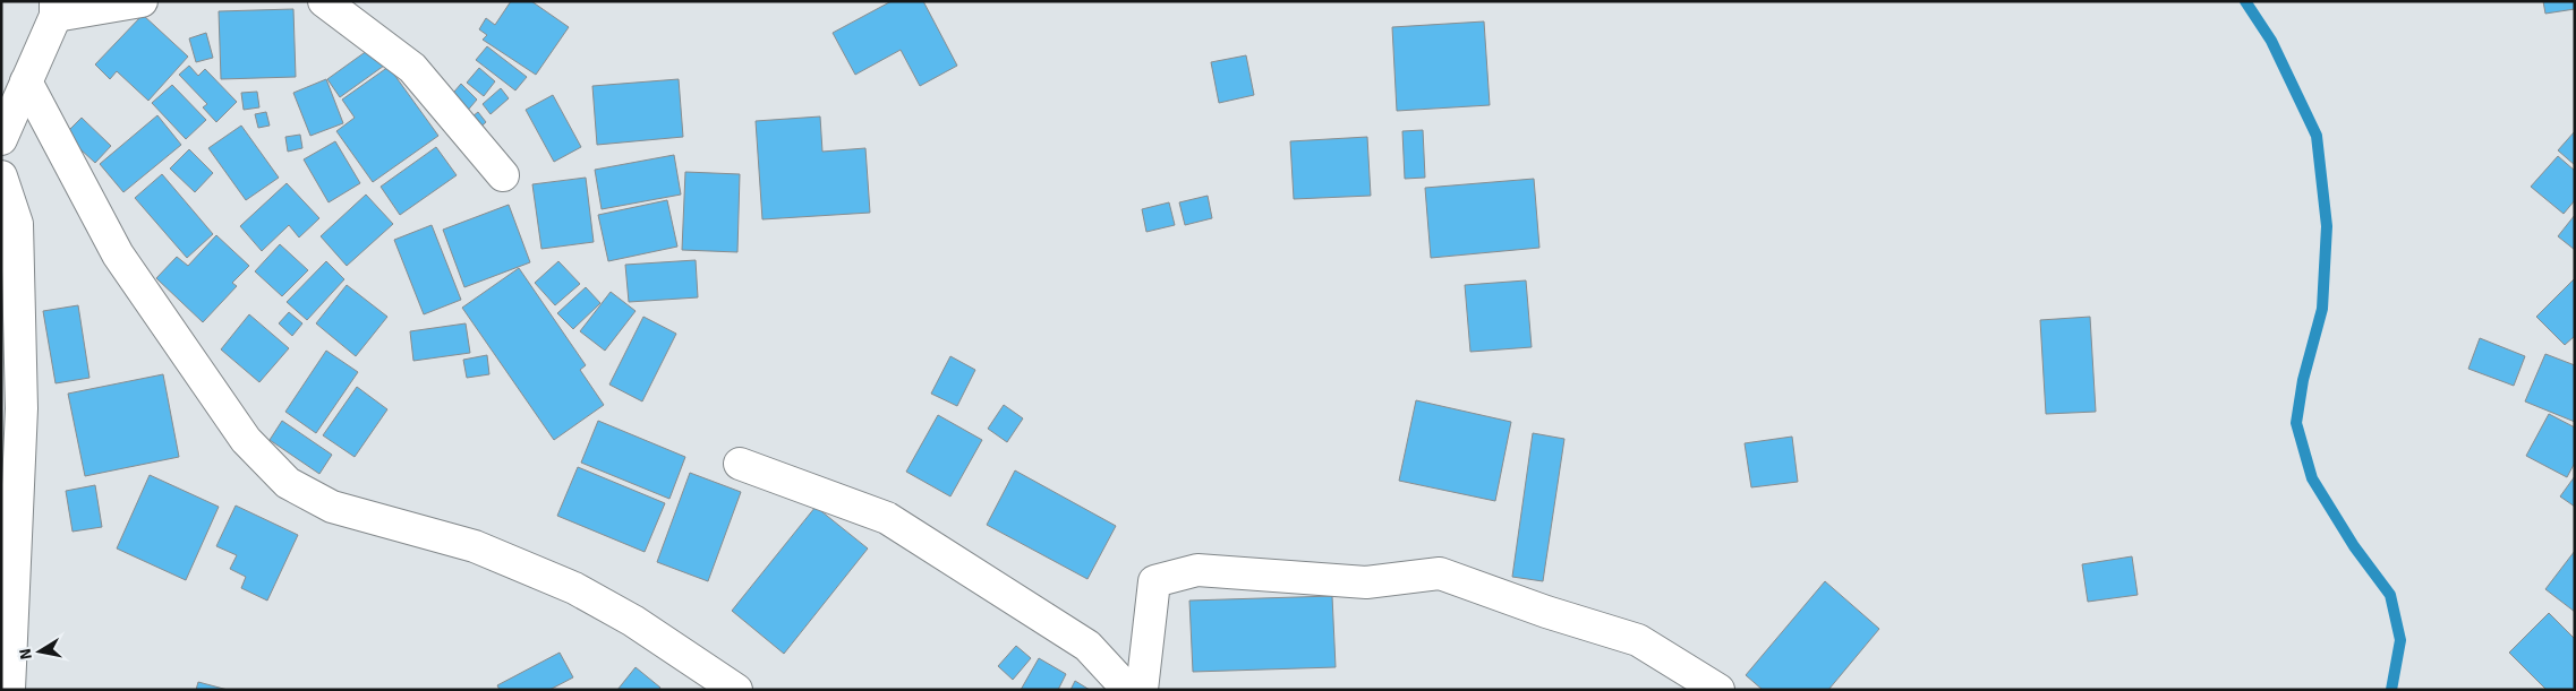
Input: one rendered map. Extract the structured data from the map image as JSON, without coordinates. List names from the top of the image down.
{
  "north": "left"
}
